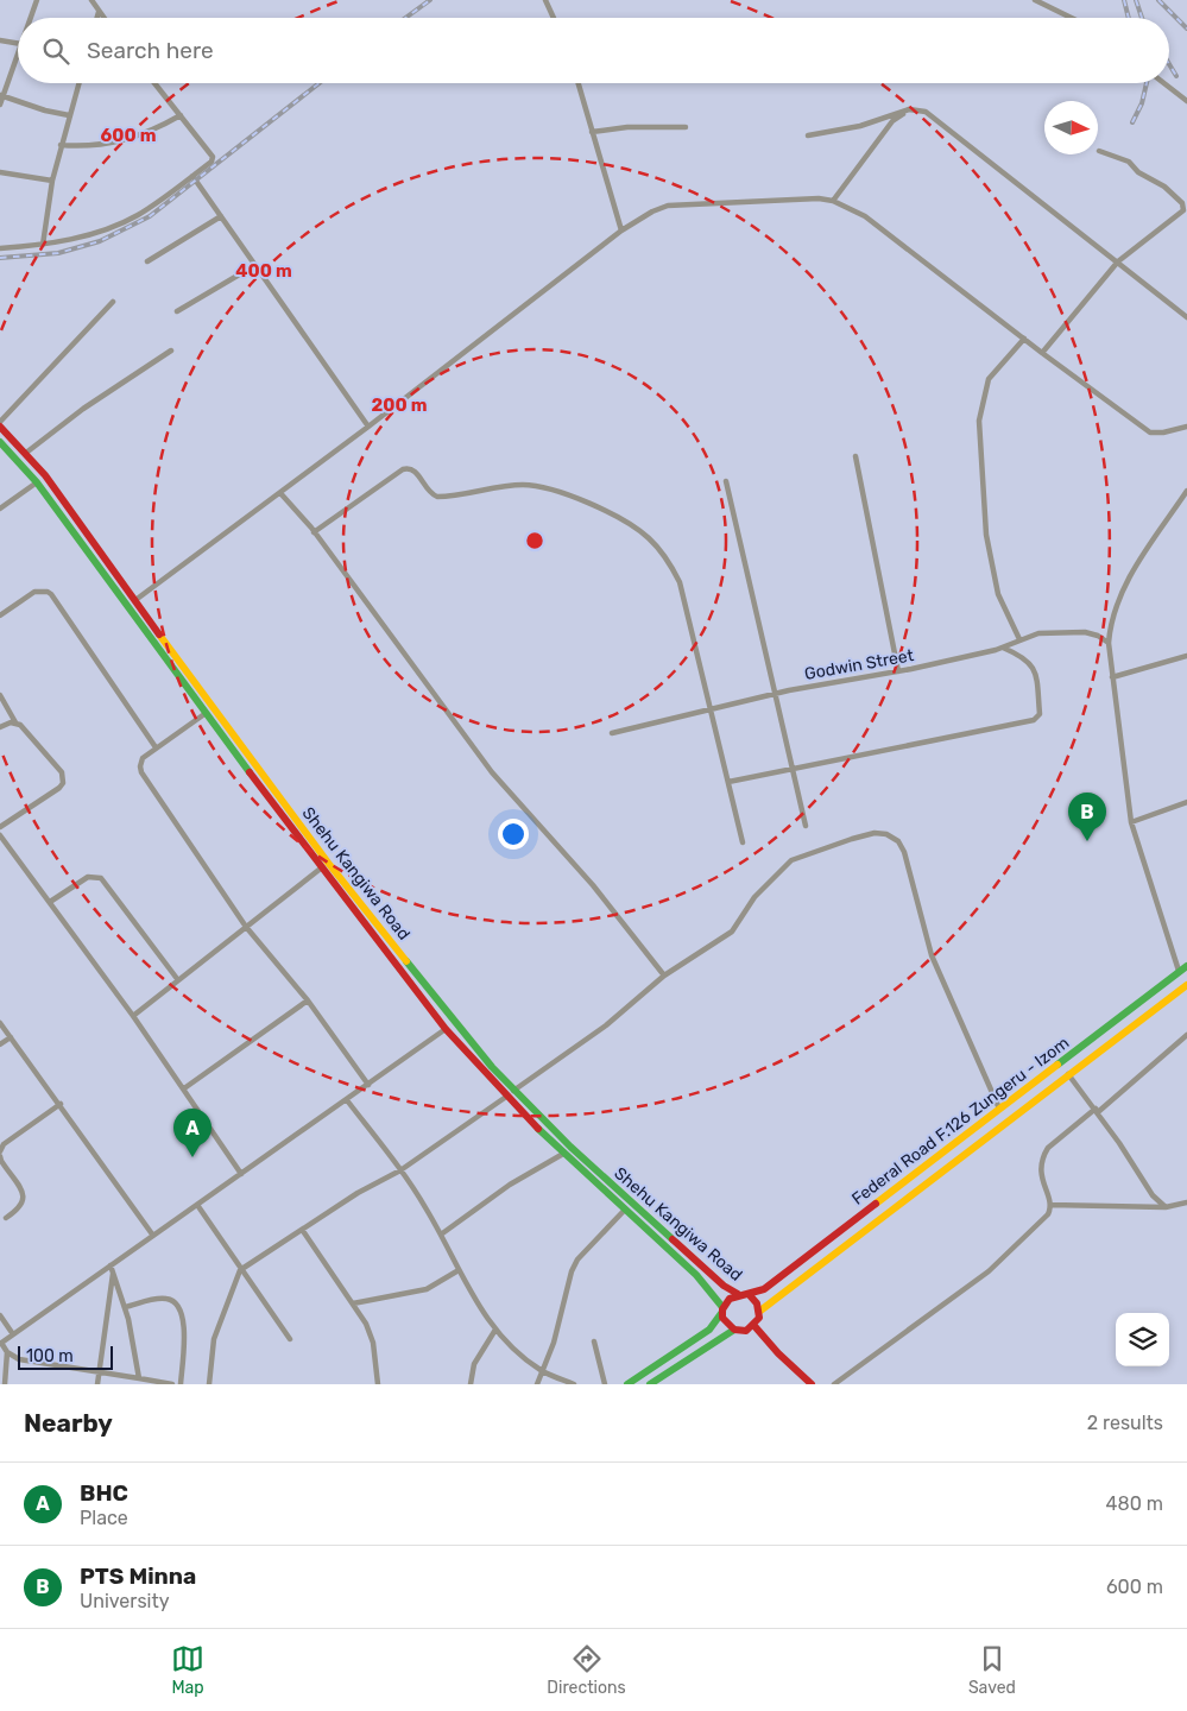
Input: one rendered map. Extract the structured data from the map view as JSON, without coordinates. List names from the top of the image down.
{
  "streets": {
    "main road": ["Shehu Kangiwa Road", "Federal Road F.126 Zungeru - Izom"],
    "street": ["Godwin Street"]
  },
  "crossings": [
    ["Shehu Kangiwa Road", "Federal Road F.126 Zungeru - Izom"]
  ],
  "scale_bar": "100 m",
  "north": "right",
  "page": {
    "search": "Search here",
    "pins": ["B", "A"],
    "scale": "100 m",
    "heading": ["Nearby", "2 results"],
    "list": [
      {
        "mark": "A",
        "name": "BHC",
        "note": "Place",
        "value": "480 m"
      },
      {
        "mark": "B",
        "name": "PTS Minna",
        "note": "University",
        "value": "600 m"
      }
    ],
    "nav": ["Map", "Directions", "Saved"]
  },
  "rings": ["600 m", "400 m", "200 m"]
}
